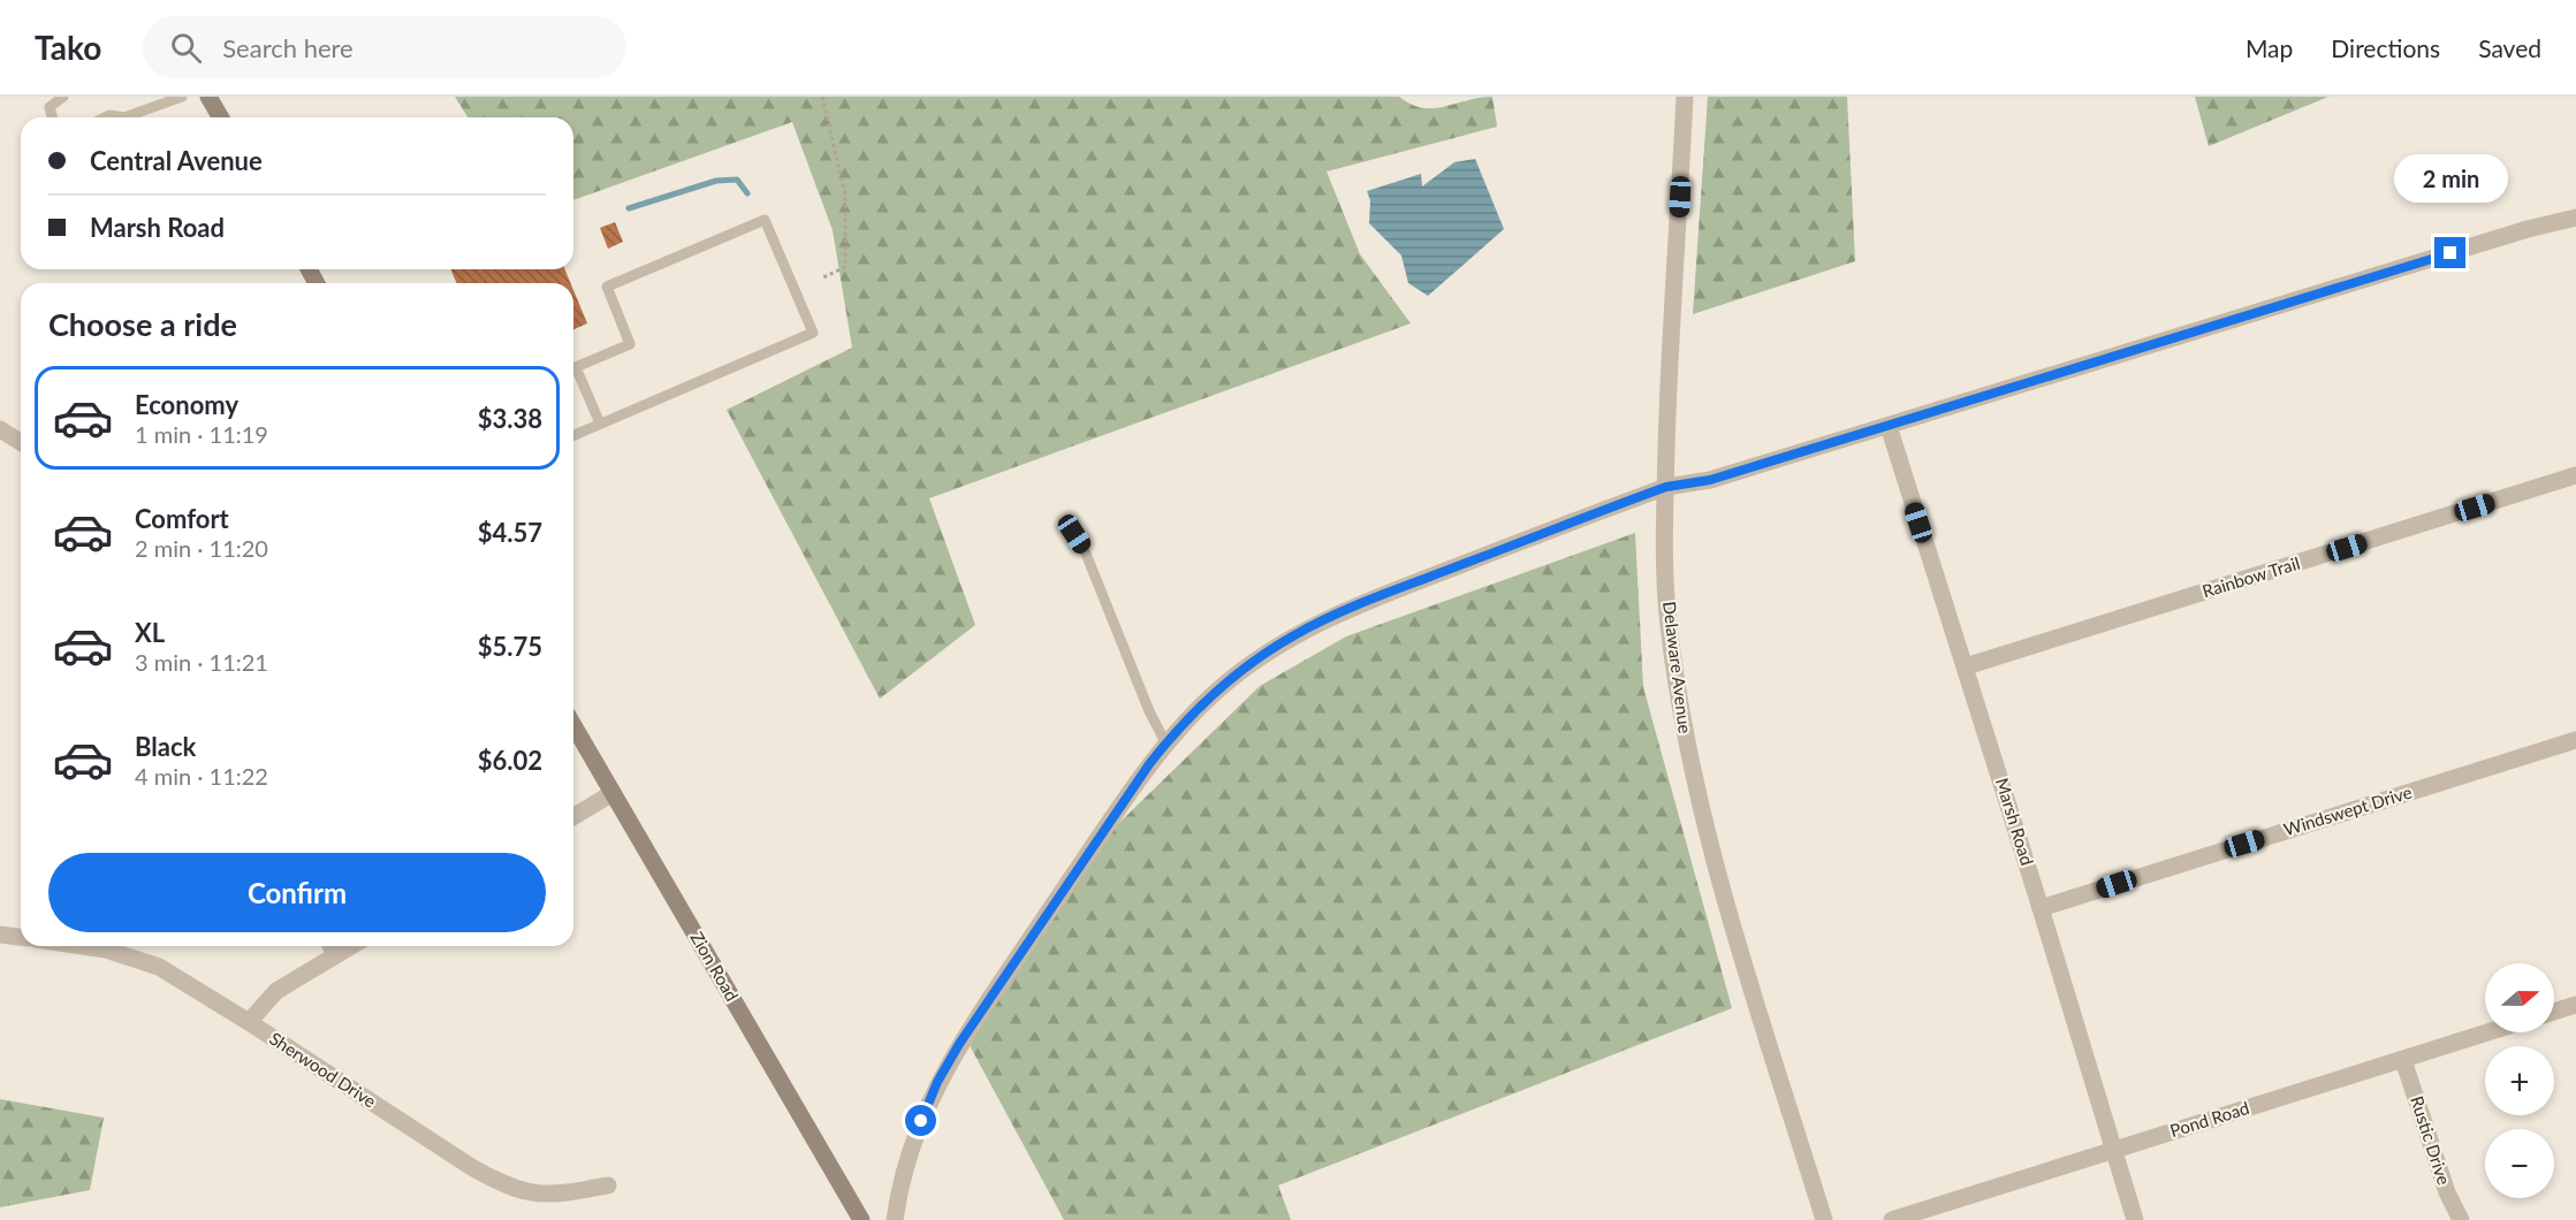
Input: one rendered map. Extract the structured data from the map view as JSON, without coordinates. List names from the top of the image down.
{
  "streets": {
    "street": [
      "Rainbow Trail",
      "Delaware Avenue",
      "Windswept Drive",
      "Marsh Road",
      "Zion Road",
      "Sherwood Drive",
      "Pond Road",
      "Rustic Drive"
    ]
  },
  "crossings": [
    ["Rainbow Trail", "Marsh Road"],
    ["Windswept Drive", "Marsh Road"],
    ["Marsh Road", "Pond Road"],
    ["Pond Road", "Rustic Drive"]
  ],
  "north": "right",
  "page": {
    "header": "Tako",
    "search": "Search here",
    "nav": ["Map", "Directions", "Saved"],
    "banner": ["Central Avenue", "Marsh Road"],
    "bubble": "2 min",
    "heading": "Choose a ride",
    "list": [
      {
        "name": "Economy",
        "note": "1 min · 11:19",
        "value": "$3.38"
      },
      {
        "name": "Comfort",
        "note": "2 min · 11:20",
        "value": "$4.57"
      },
      {
        "name": "XL",
        "note": "3 min · 11:21",
        "value": "$5.75"
      },
      {
        "name": "Black",
        "note": "4 min · 11:22",
        "value": "$6.02"
      }
    ],
    "buttons": "Confirm",
    "map_buttons": ["+", "−"]
  }
}
